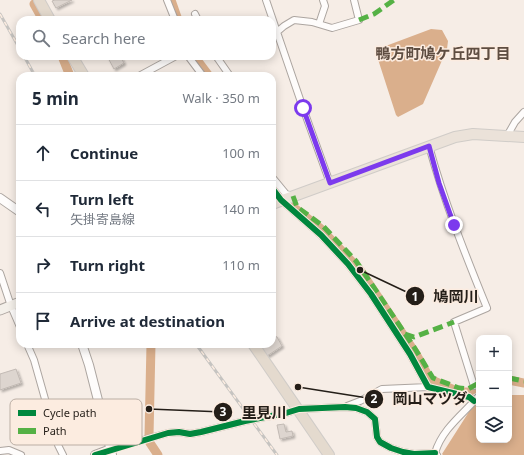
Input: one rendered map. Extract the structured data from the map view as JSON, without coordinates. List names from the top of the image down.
{
  "districts": ["鴨方町鳩ケ丘四丁目"],
  "places": ["鳩岡川", "岡山マツダ", "里見川"],
  "legend": ["Cycle path", "Path"],
  "page": {
    "search": "Search here",
    "heading": ["5 min", "Walk · 350 m"],
    "list": [
      ["Continue", "100 m"],
      ["Turn left", "矢掛寄島線", "140 m"],
      ["Turn right", "110 m"],
      "Arrive at destination"
    ],
    "map_buttons": ["+", "−"]
  }
}
